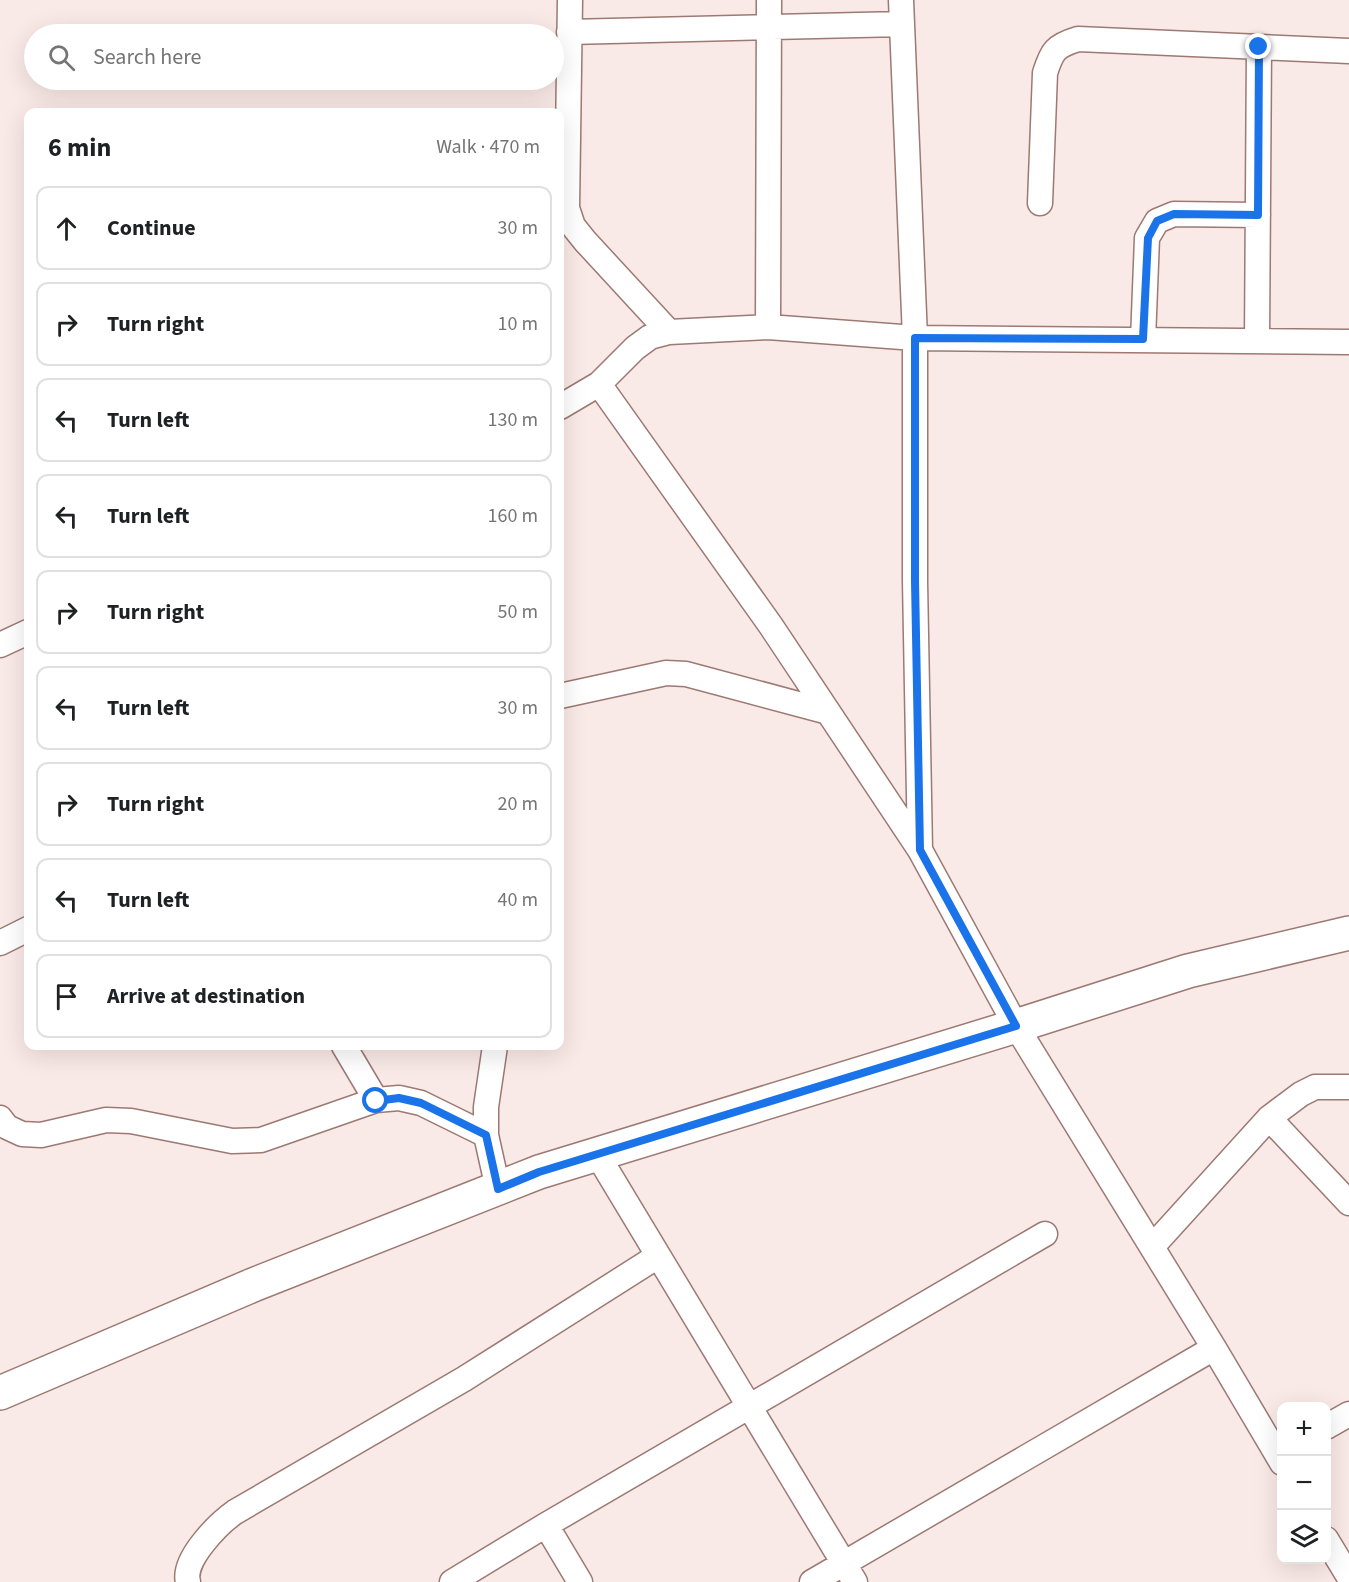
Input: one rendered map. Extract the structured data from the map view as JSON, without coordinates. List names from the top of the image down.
{
  "page": {
    "search": "Search here",
    "heading": ["6 min", "Walk · 470 m"],
    "list": [
      ["Continue", "30 m"],
      ["Turn right", "10 m"],
      ["Turn left", "130 m"],
      ["Turn left", "160 m"],
      ["Turn right", "50 m"],
      ["Turn left", "30 m"],
      ["Turn right", "20 m"],
      ["Turn left", "40 m"],
      "Arrive at destination"
    ],
    "map_buttons": ["+", "−"]
  }
}
